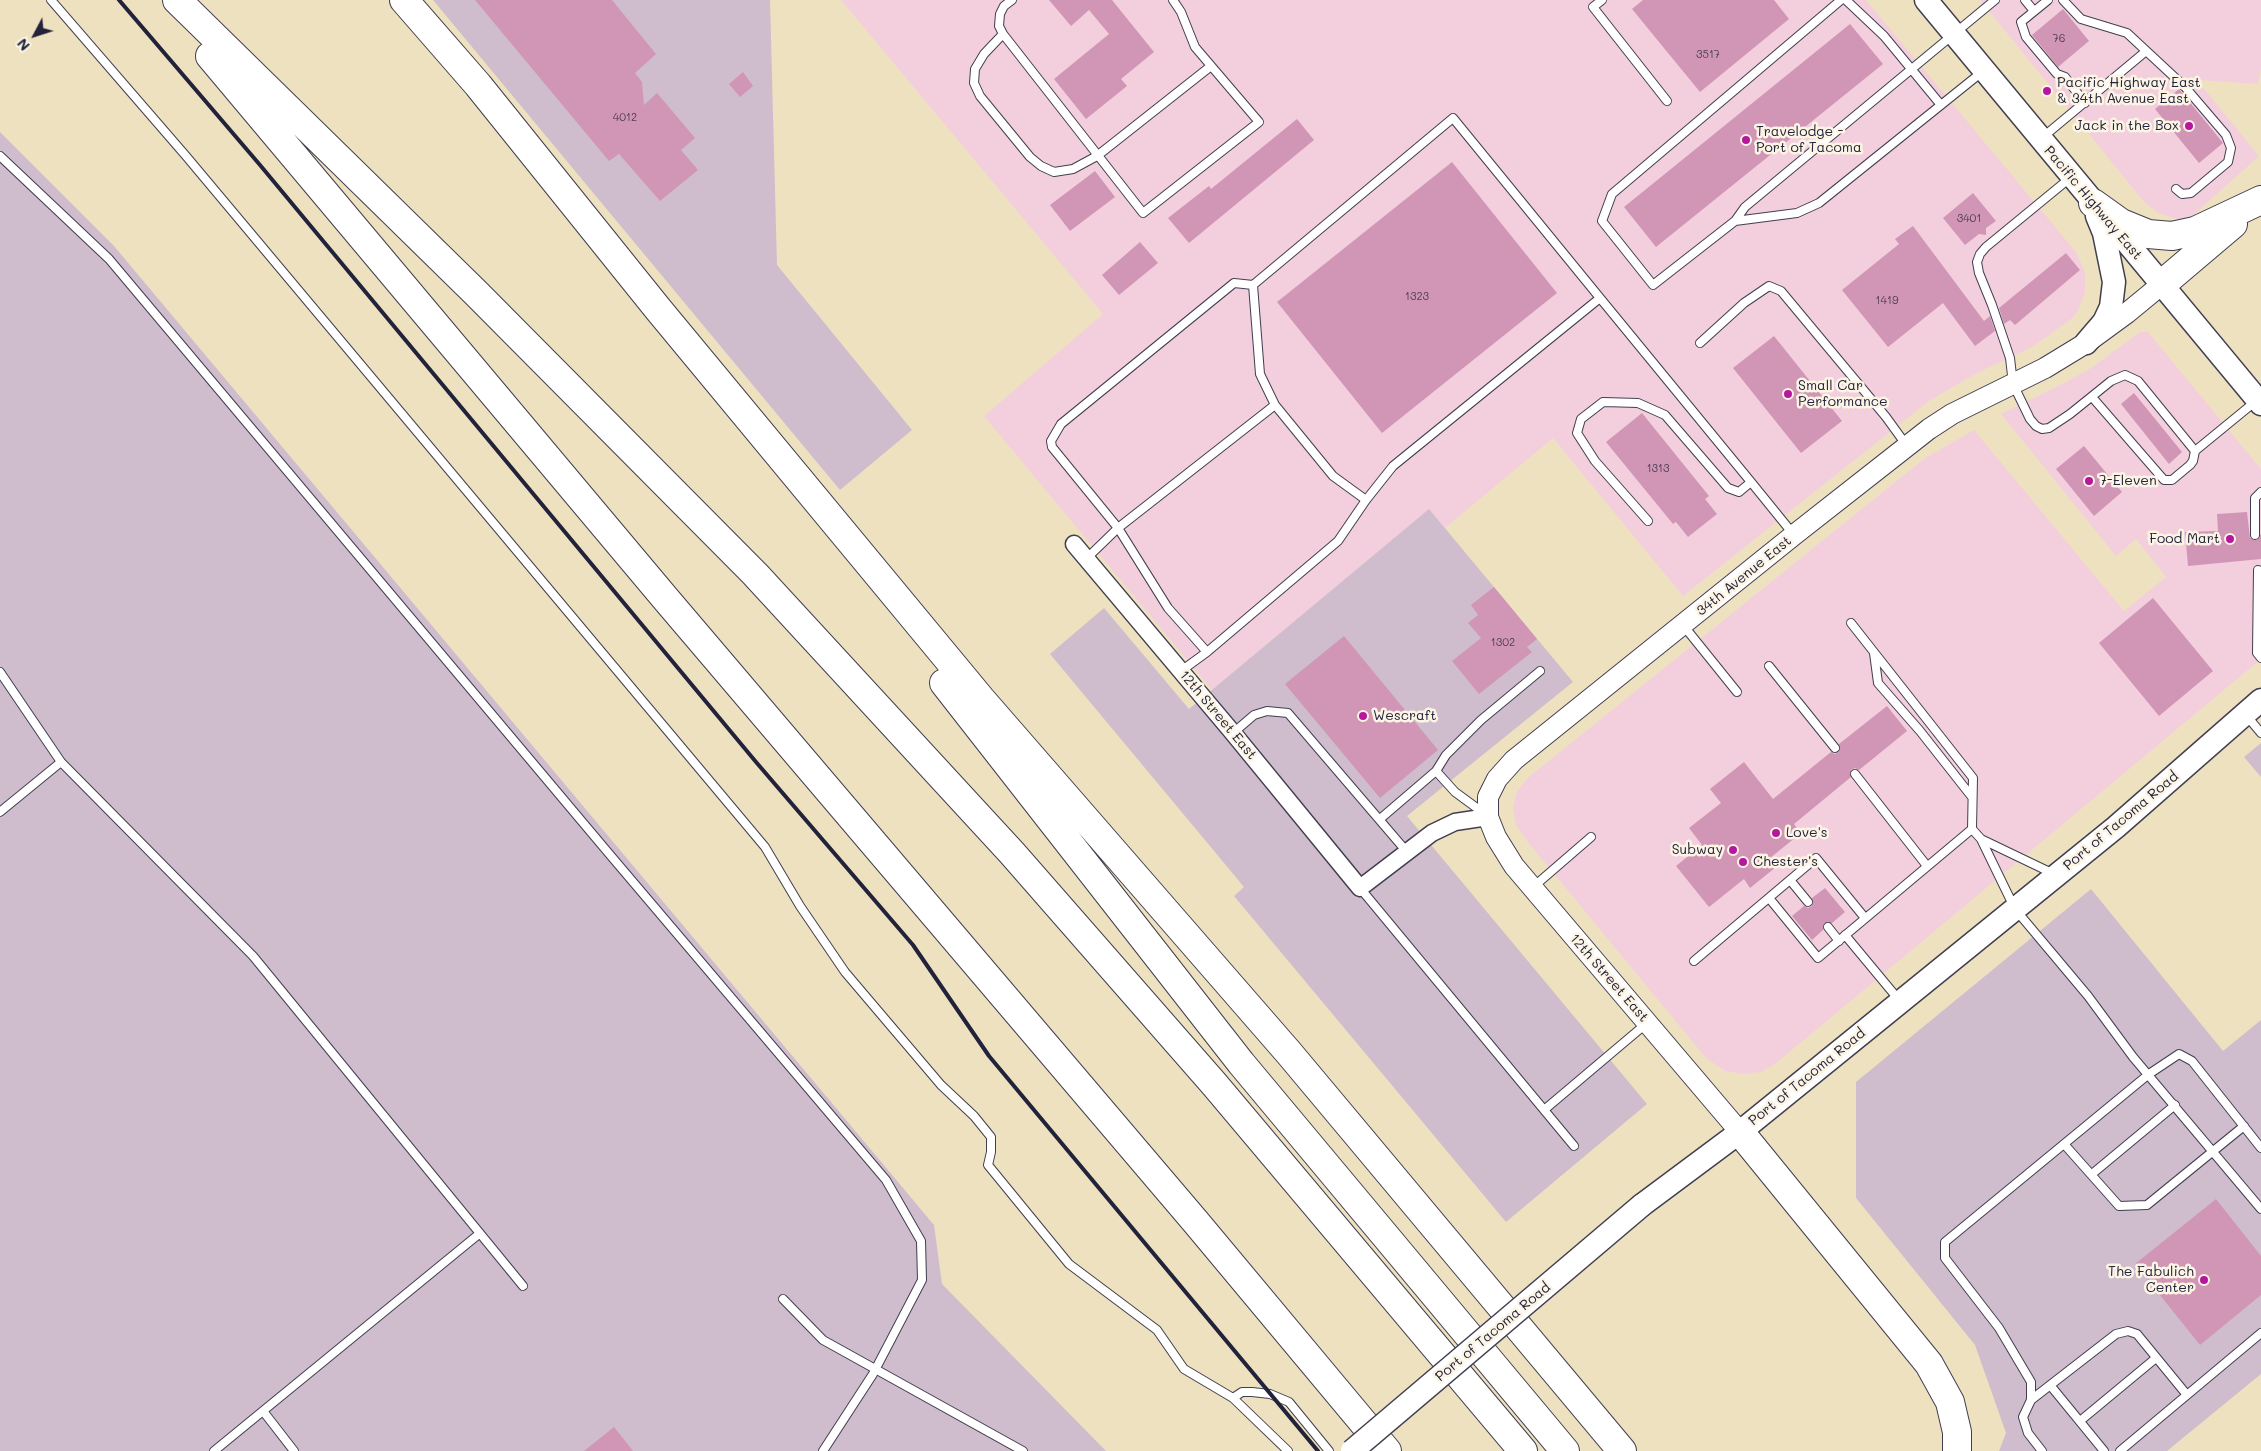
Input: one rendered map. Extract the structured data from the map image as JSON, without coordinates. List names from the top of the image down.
{
  "streets": {
    "main road": ["Pacific Highway East", "Port of Tacoma Road"],
    "street": ["34th Avenue East", "12th Street East"]
  },
  "crossings": [
    ["Pacific Highway East", "34th Avenue East"],
    ["34th Avenue East", "12th Street East"],
    ["12th Street East", "Port of Tacoma Road"]
  ],
  "places": [
    "Pacific Highway East & 34th Avenue East",
    "Jack in the Box",
    "Travelodge - Port of Tacoma",
    "Small Car Performance",
    "7-Eleven",
    "Food Mart",
    "Wescraft",
    "Love's",
    "Subway",
    "Chester's",
    "The Fabulich Center"
  ],
  "house_numbers": [
    "76",
    "3517",
    "4012",
    "3401",
    "1323",
    "1419",
    "1313",
    "1302"
  ],
  "north": "bottom left"
}
